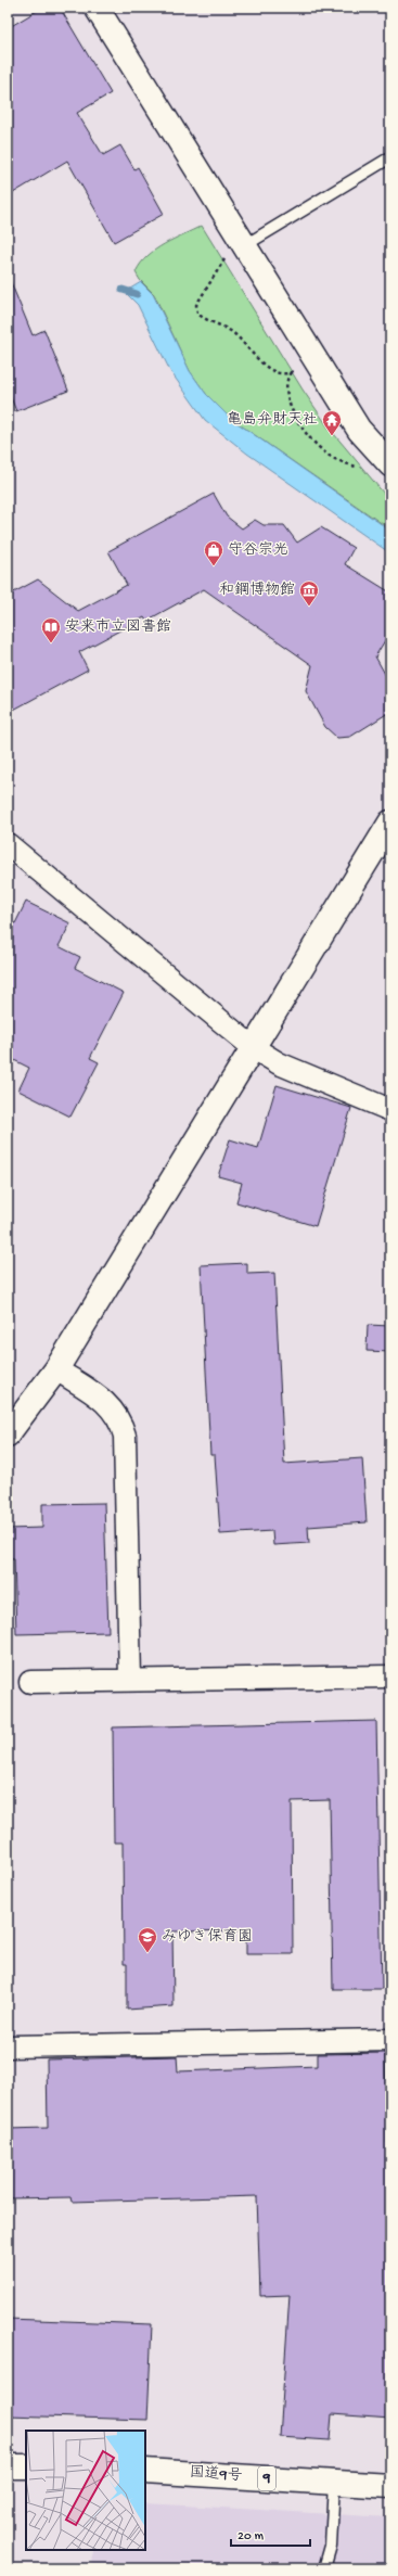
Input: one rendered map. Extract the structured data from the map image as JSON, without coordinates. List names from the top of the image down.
{
  "streets": {
    "main road": ["国道9号", "9"]
  },
  "places": {
    "temple": ["亀島弁財天社"],
    "shop": ["守谷宗光"],
    "museum": ["和鋼博物館"],
    "library": ["安来市立図書館"],
    "school or university": ["みゆき保育園"]
  },
  "scale_bar": "20 m"
}
